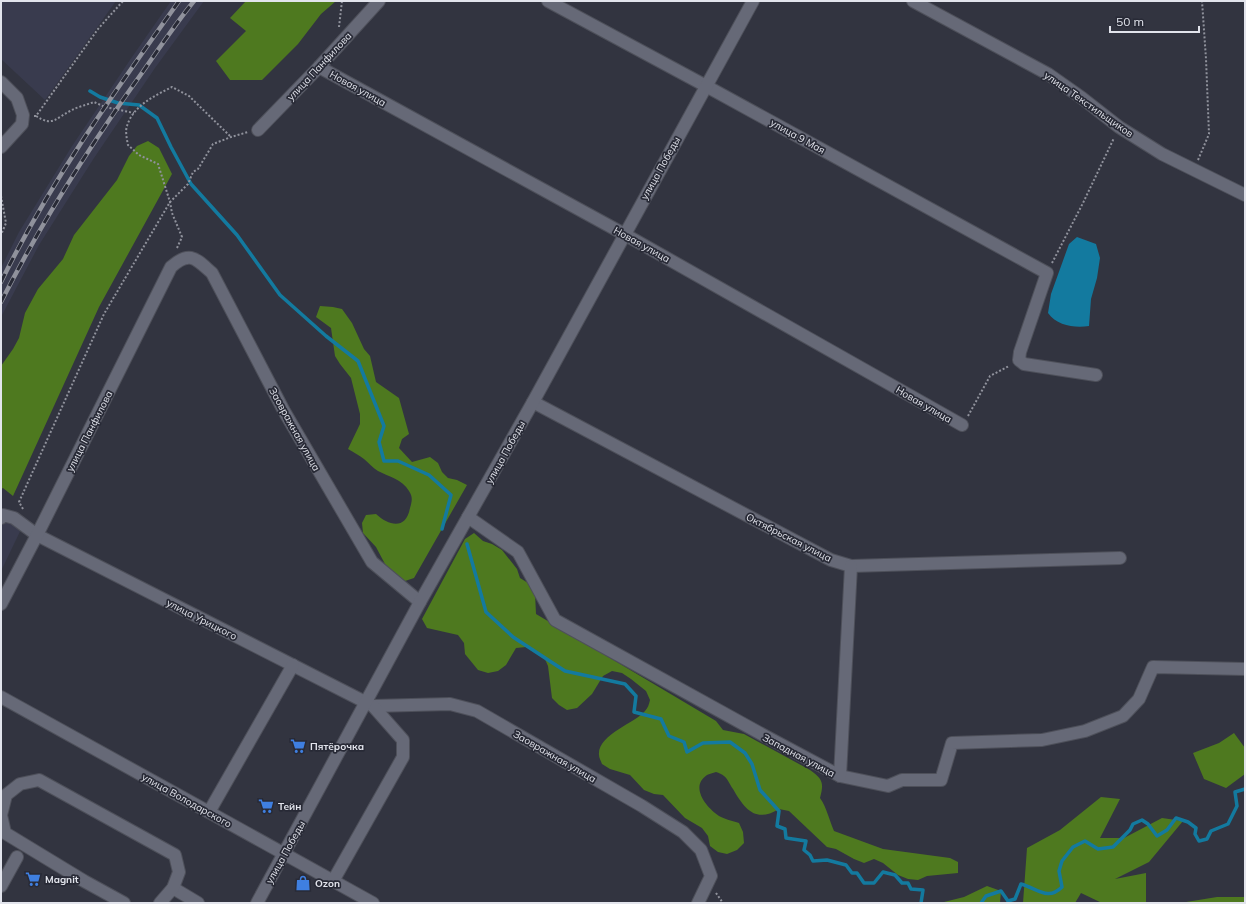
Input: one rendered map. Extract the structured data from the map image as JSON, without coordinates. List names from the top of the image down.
{
  "streets": {
    "street": [
      "улица Панфилова",
      "Новая улица",
      "улица Текстильщиков",
      "улица 9 Мая",
      "улица Победы",
      "Заовражная улица",
      "Октябрьская улица",
      "улица Урицкого",
      "Западная улица",
      "улица Володарского"
    ]
  },
  "crossings": [
    ["улица Панфилова", "Новая улица"],
    ["улица Панфилова", "Заовражная улица"],
    ["улица Панфилова", "улица Урицкого"],
    ["Новая улица", "улица Победы"],
    ["улица 9 Мая", "улица Победы"],
    ["улица Победы", "Заовражная улица"],
    ["улица Победы", "Октябрьская улица"],
    ["улица Победы", "улица Урицкого"],
    ["улица Победы", "Западная улица"],
    ["улица Победы", "улица Володарского"],
    ["Заовражная улица", "улица Урицкого"]
  ],
  "places": {
    "supermarket": ["Пятёрочка", "Тейн", "Magnit"],
    "shop": ["Ozon"]
  },
  "scale_bar": "50 m"
}
